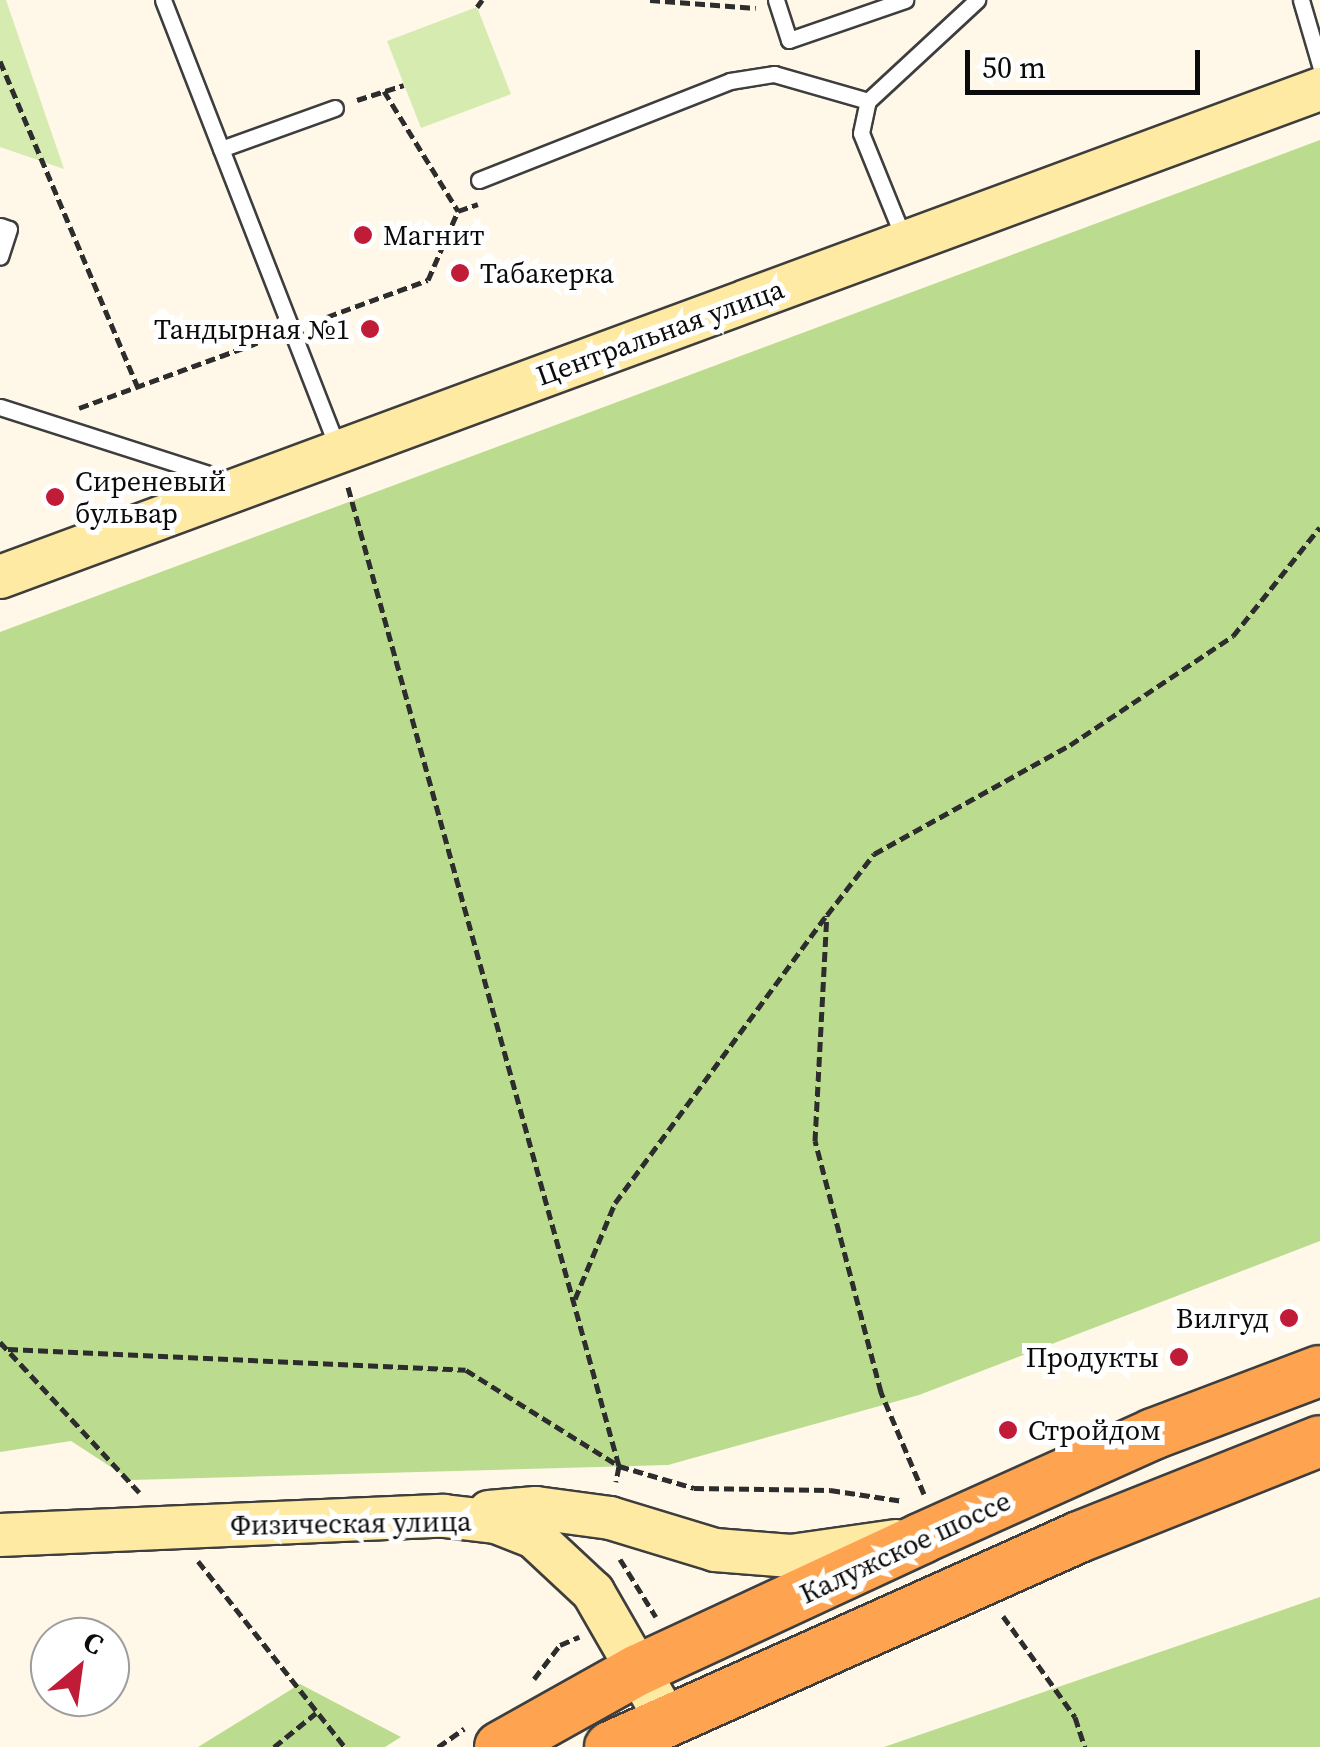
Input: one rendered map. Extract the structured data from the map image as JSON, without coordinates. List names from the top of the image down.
{
  "streets": {
    "highway": ["Калужское шоссе"],
    "main road": ["Центральная улица", "Физическая улица"]
  },
  "crossings": [
    ["Физическая улица", "Калужское шоссе"]
  ],
  "places": [
    "Магнит",
    "Табакерка",
    "Тандырная №1",
    "Сиреневый бульвар",
    "Вилгуд",
    "Продукты",
    "Стройдом"
  ],
  "scale_bar": "50 m",
  "north": "top right"
}
